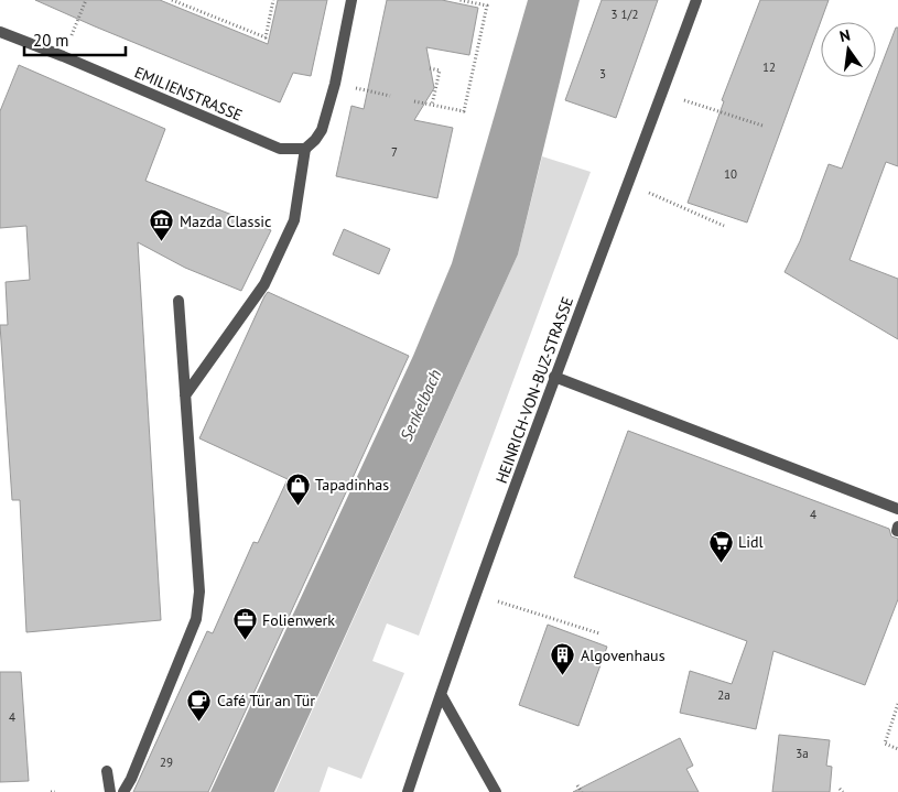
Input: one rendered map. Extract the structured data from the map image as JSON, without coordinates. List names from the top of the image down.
{
  "streets": {
    "street": ["EMILIENSTRASSE", "HEINRICH-VON-BUZ-STRASSE"]
  },
  "water": ["Senkelbach"],
  "places": {
    "museum": ["Mazda Classic"],
    "shop": ["Tapadinhas"],
    "supermarket": ["Lidl"],
    "office": ["Folienwerk"],
    "building": ["Algovenhaus"],
    "cafe": ["Café Tür an Tür"]
  },
  "house_numbers": [
    "3 1/2",
    "12",
    "3",
    "7",
    "10",
    "4",
    "2a",
    "4",
    "3a",
    "29"
  ],
  "scale_bar": "20 m",
  "north": "top"
}
